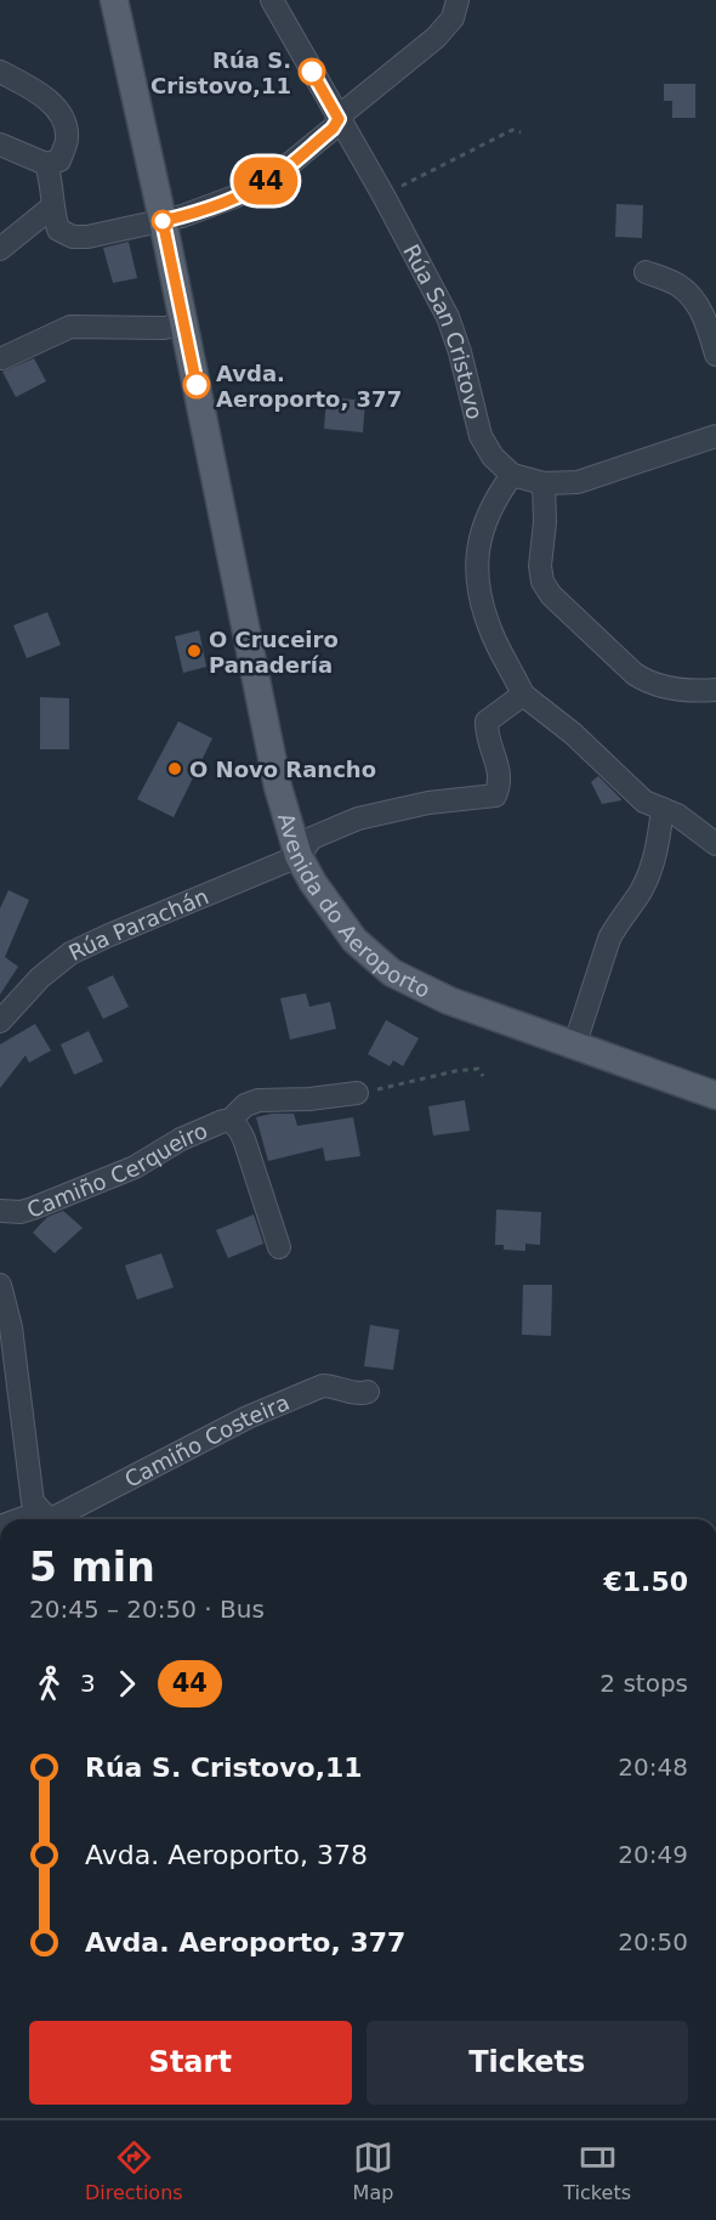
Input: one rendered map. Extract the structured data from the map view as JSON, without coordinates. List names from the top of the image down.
{
  "streets": {
    "main road": ["Avenida do Aeroporto"],
    "street": [
      "Rúa San Cristovo",
      "Rúa Parachán",
      "Camiño Cerqueiro",
      "Camiño Costeira"
    ]
  },
  "crossings": [
    ["Avenida do Aeroporto", "Rúa Parachán"]
  ],
  "places": [
    "Rúa S. Cristovo,11",
    "Avda. Aeroporto, 377",
    "O Cruceiro Panadería",
    "O Novo Rancho"
  ],
  "lines": ["bus line 44"],
  "page": {
    "on_map": "44",
    "heading": ["5 min", "20:45 – 20:50 · Bus", "€1.50"],
    "legs": ["3", "44", "2 stops"],
    "list": [
      {
        "name": "Rúa S. Cristovo,11",
        "value": "20:48"
      },
      {
        "name": "Avda. Aeroporto, 378",
        "value": "20:49"
      },
      {
        "name": "Avda. Aeroporto, 377",
        "value": "20:50"
      }
    ],
    "buttons": ["Start", "Tickets"],
    "tabs": ["Directions", "Map", "Tickets"]
  }
}
